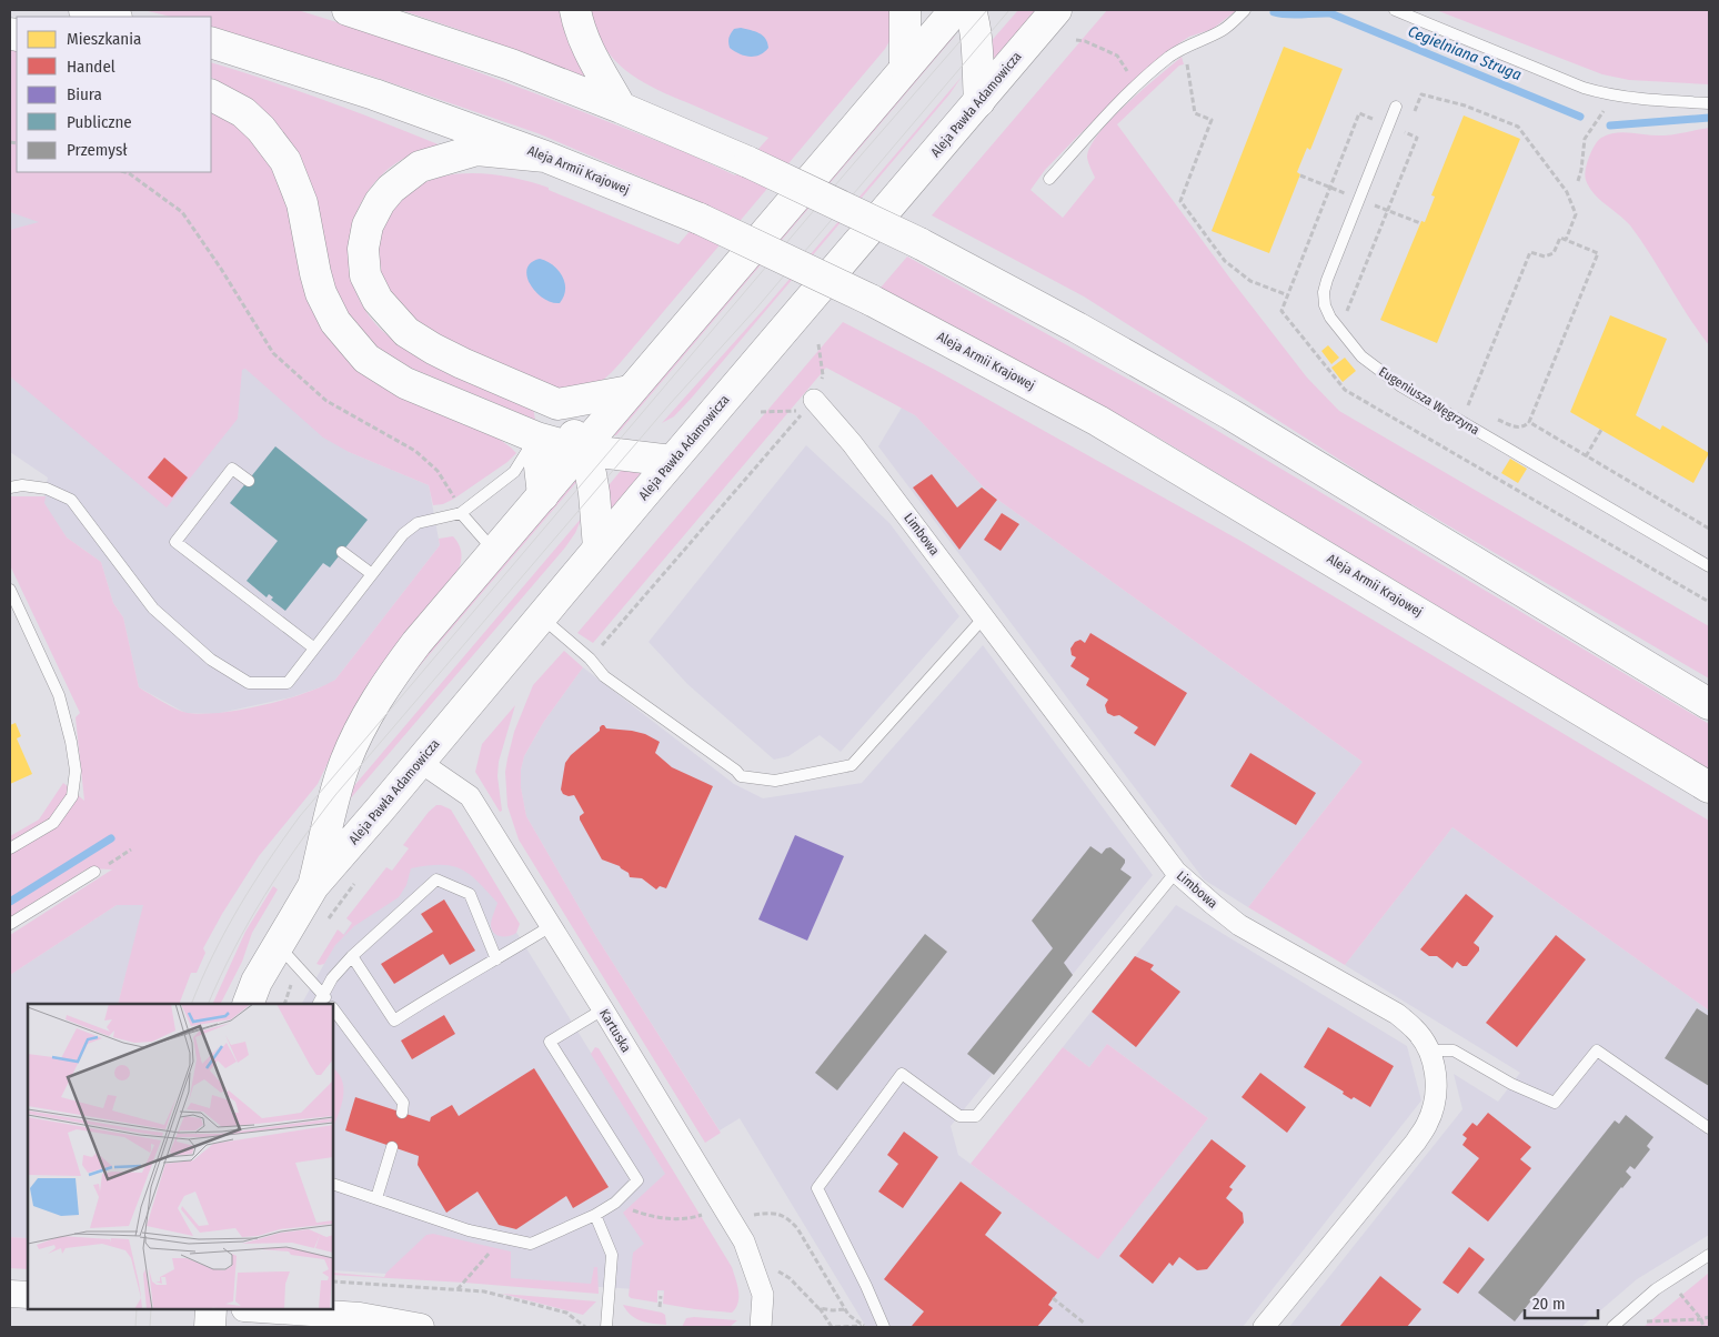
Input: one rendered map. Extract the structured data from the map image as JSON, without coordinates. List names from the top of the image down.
{
  "streets": {
    "main road": ["Aleja Pawła Adamowicza", "Aleja Armii Krajowej"],
    "street": ["Limbowa", "Kartuska"],
    "lane": ["Eugeniusza Węgrzyna"]
  },
  "crossings": [
    ["Aleja Pawła Adamowicza", "Kartuska"]
  ],
  "water": ["Cegielniana Struga"],
  "legend": [
    "Mieszkania",
    "Handel",
    "Biura",
    "Publiczne",
    "Przemysł"
  ],
  "scale_bar": "20 m"
}
